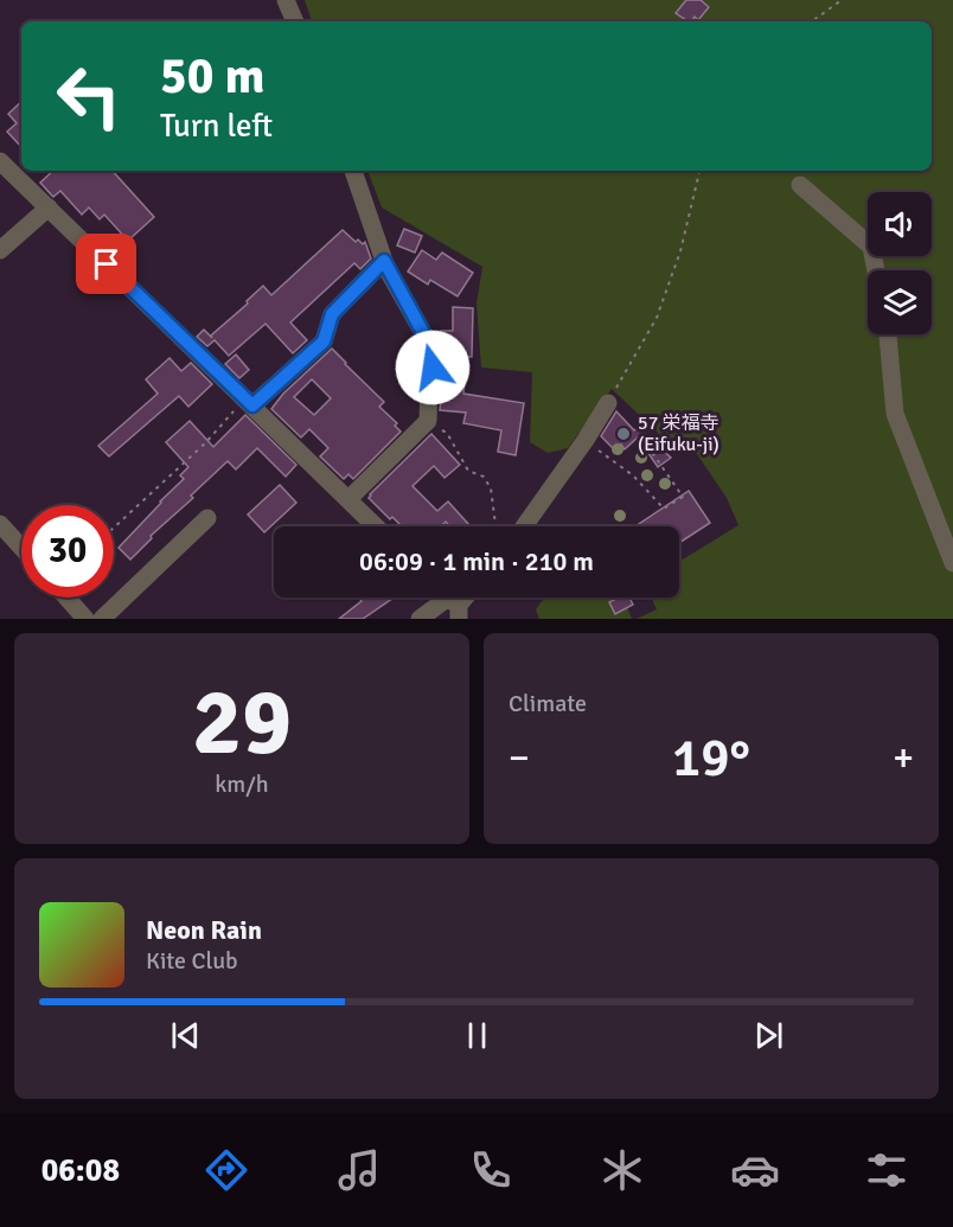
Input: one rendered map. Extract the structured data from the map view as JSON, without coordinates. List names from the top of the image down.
{
  "places": ["57 栄福寺 (Eifuku-ji)"],
  "page": {
    "turn": ["50 m", "Turn left"],
    "limit": "30",
    "trip": "06:09 · 1 min · 210 m",
    "tile": [
      ["29", "km/h"],
      "Climate"
    ],
    "heat": ["−", "19°", "+"],
    "song": ["Neon Rain", "Kite Club"],
    "tabs": "06:08"
  }
}
